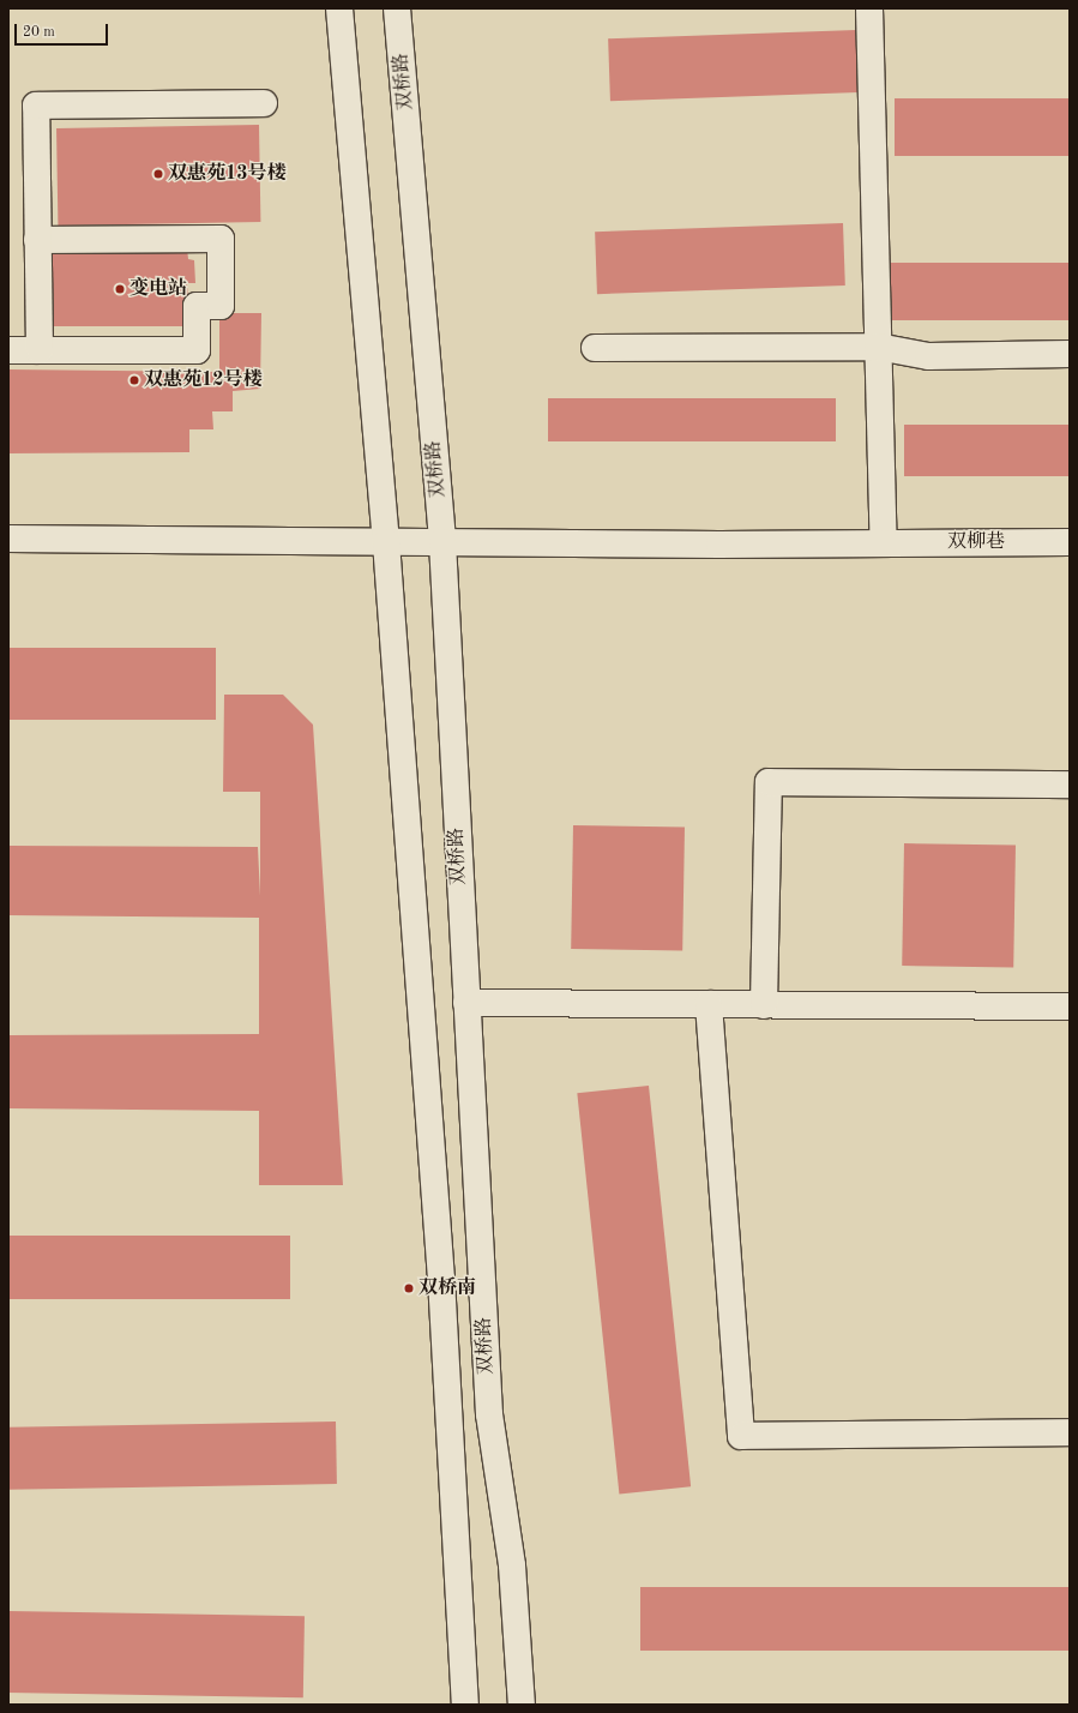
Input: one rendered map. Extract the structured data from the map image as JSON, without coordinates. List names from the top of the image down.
{
  "streets": {
    "street": ["双桥路", "双柳巷"]
  },
  "crossings": [
    ["双桥路", "双柳巷"]
  ],
  "places": [
    "双惠苑13号楼",
    "变电站",
    "双惠苑12号楼",
    "双桥南"
  ],
  "scale_bar": "20 m"
}
